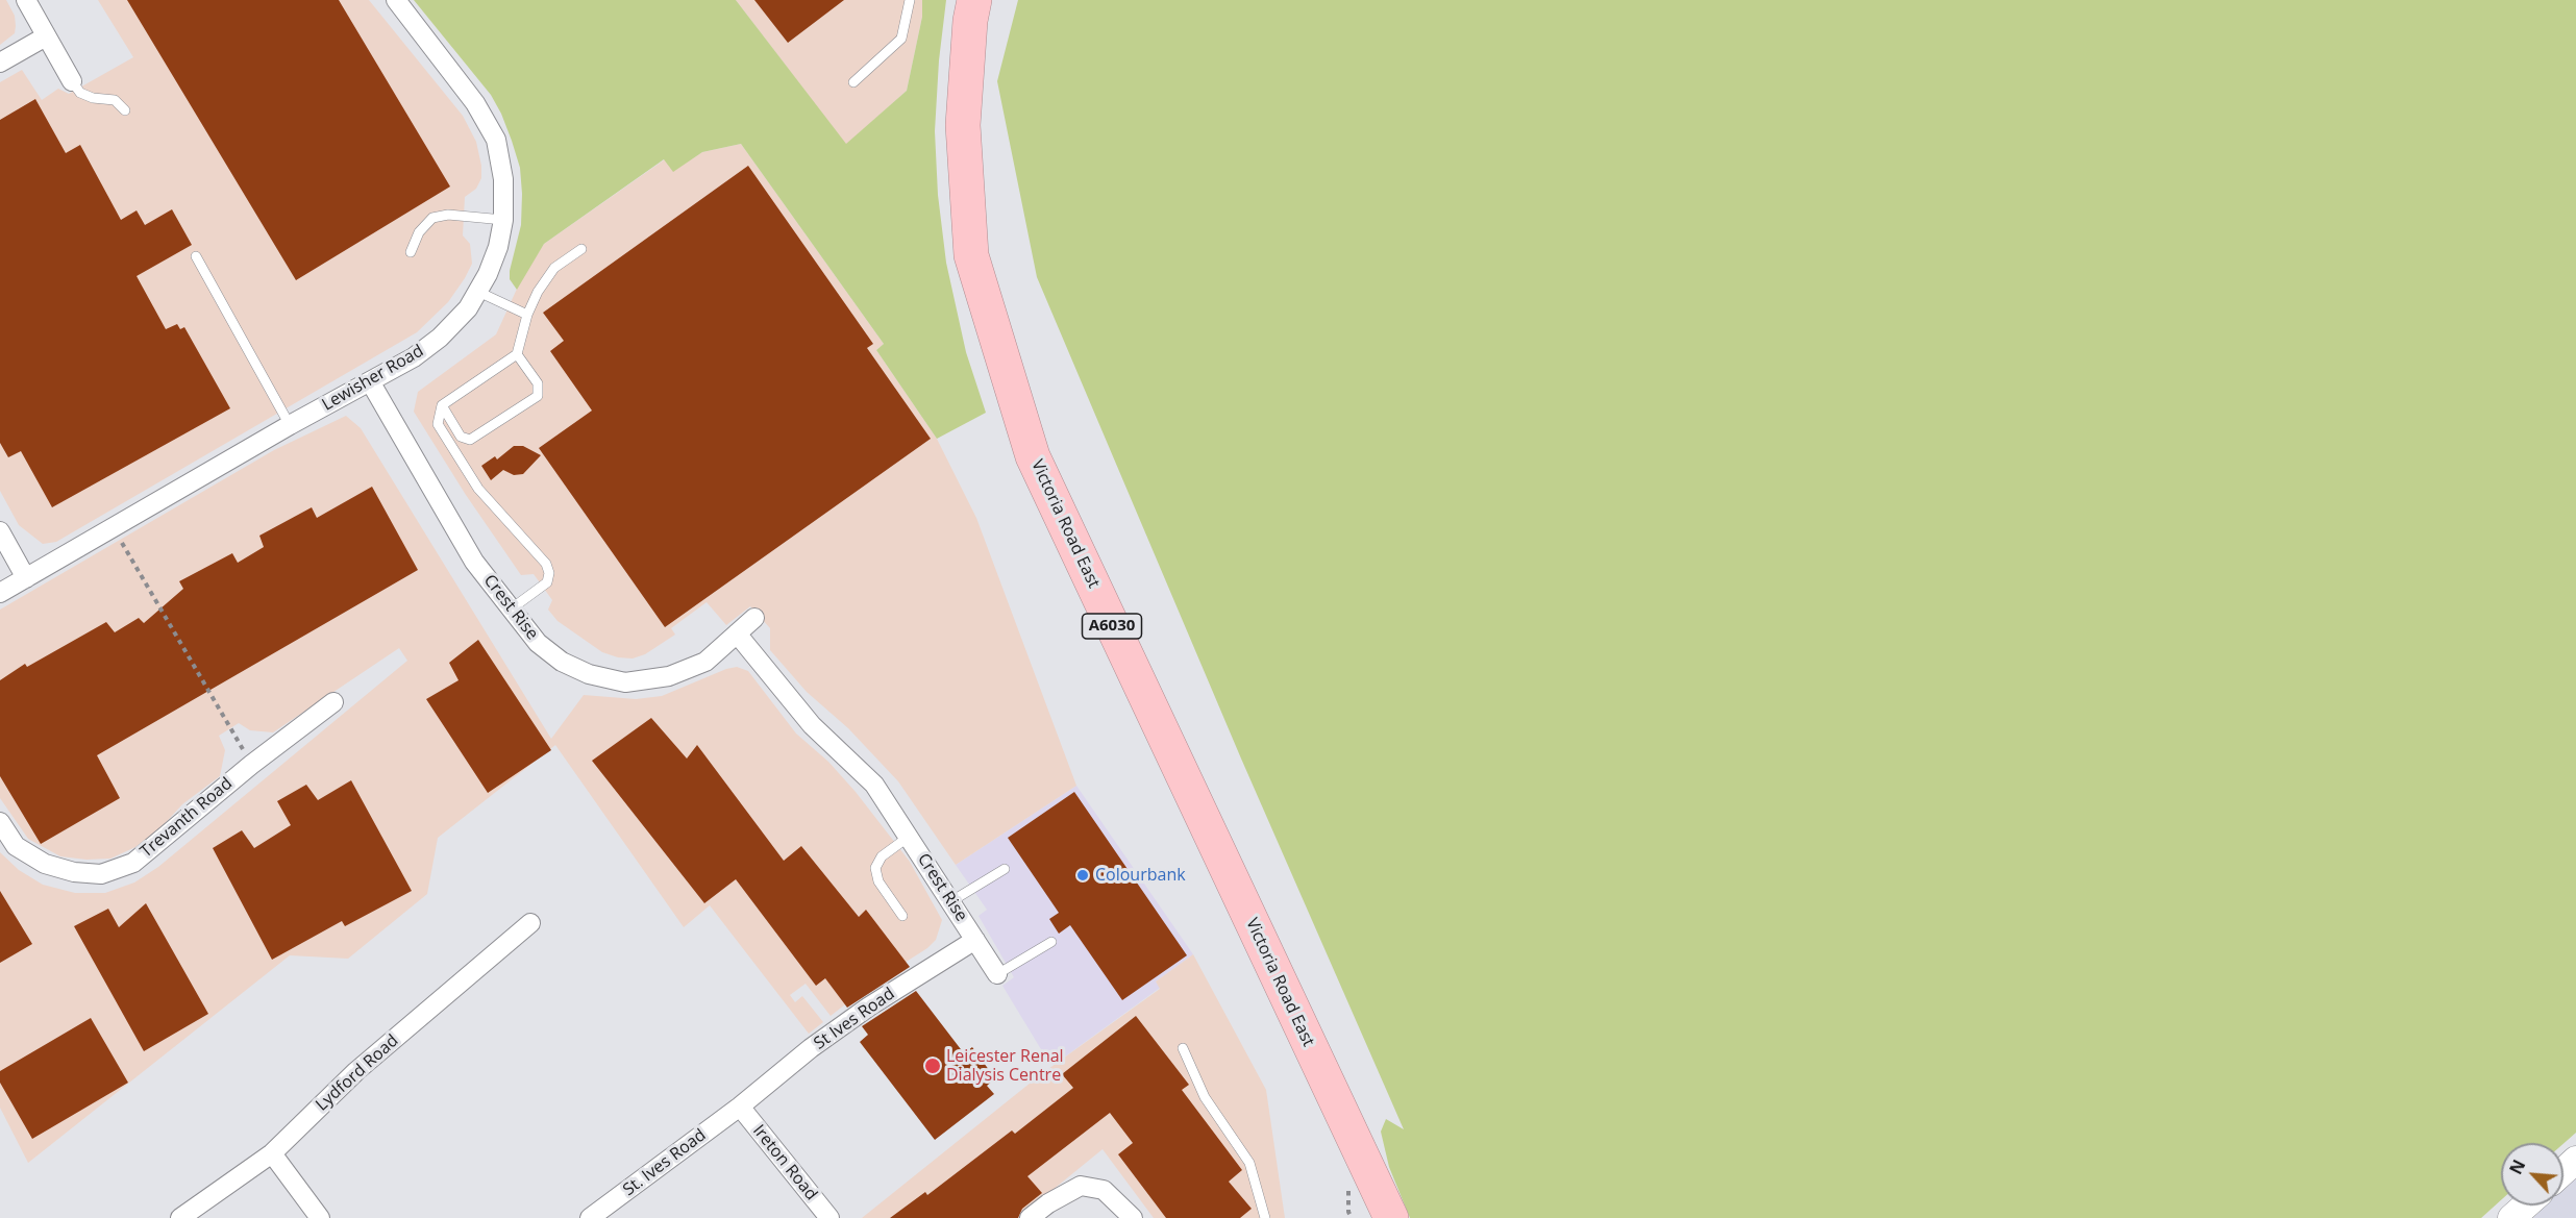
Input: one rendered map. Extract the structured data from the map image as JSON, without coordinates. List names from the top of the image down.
{
  "streets": {
    "highway": ["Victoria Road East", "A6030"],
    "street": [
      "Lewisher Road",
      "Crest Rise",
      "Trevanth Road",
      "St Ives Road",
      "Lydford Road",
      "St. Ives Road",
      "Ireton Road"
    ]
  },
  "crossings": [
    ["Lewisher Road", "Crest Rise"],
    ["Crest Rise", "St Ives Road"],
    ["St Ives Road", "St. Ives Road"],
    ["St Ives Road", "Ireton Road"],
    ["St. Ives Road", "Ireton Road"]
  ],
  "places": ["Colourbank", "Leicester Renal Dialysis Centre"],
  "north": "top left"
}
